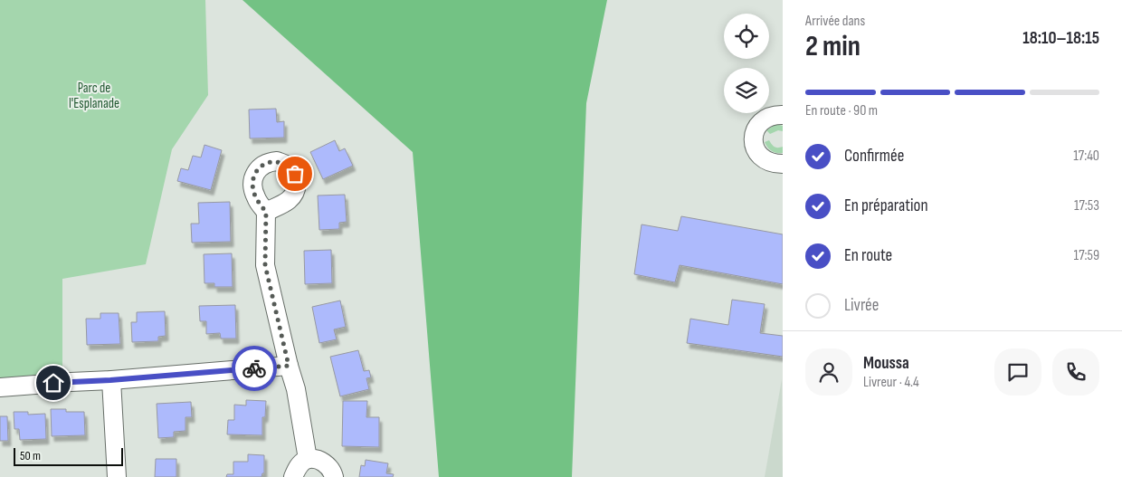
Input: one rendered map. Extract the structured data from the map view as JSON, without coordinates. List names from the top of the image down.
{
  "parks": ["Parc de l'Esplanade"],
  "scale_bar": "50 m",
  "page": {
    "heading": ["2 min", "Arrivée dans", "18:10–18:15"],
    "panel": ["Moussa", "Livreur · 4.4"],
    "bar": "En route · 90 m",
    "list": [
      ["Confirmée", "17:40"],
      ["En préparation", "17:53"],
      ["En route", "17:59"],
      "Livrée"
    ],
    "scale": "50 m"
  }
}
